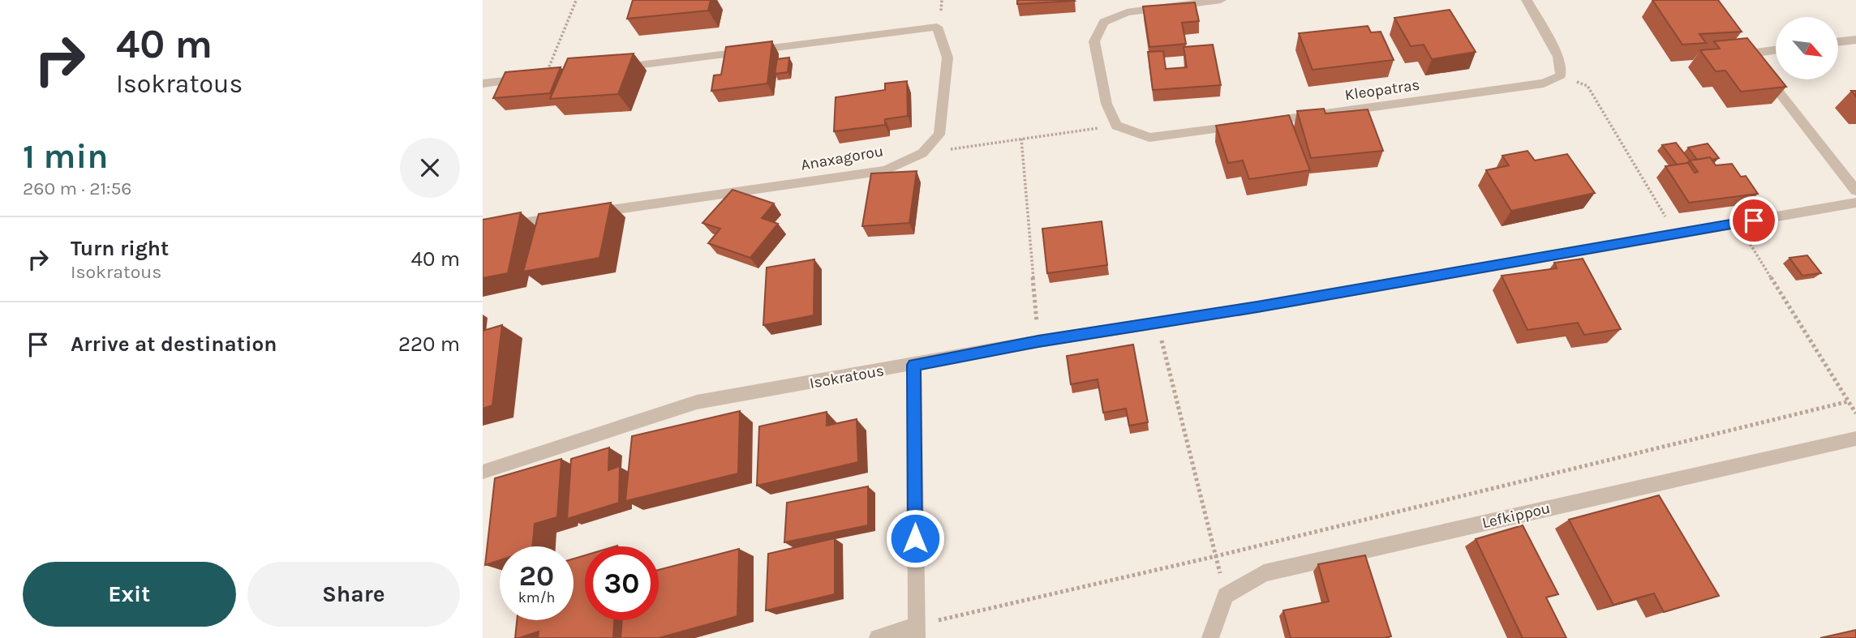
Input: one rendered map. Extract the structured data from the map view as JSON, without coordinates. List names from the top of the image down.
{
  "streets": {
    "street": [
      "Kleopatras",
      "Anaxagorou",
      "Isokratous",
      "Lefkippou"
    ]
  },
  "north": "bottom right",
  "page": {
    "turn": ["40 m", "Isokratous"],
    "heading": ["1 min", "260 m · 21:56"],
    "list": [
      {
        "name": "Turn right",
        "note": "Isokratous",
        "value": "40 m"
      },
      {
        "name": "Arrive at destination",
        "value": "220 m"
      }
    ],
    "speed": "20 km/h",
    "limit": "30",
    "buttons": ["Exit", "Share"]
  }
}
